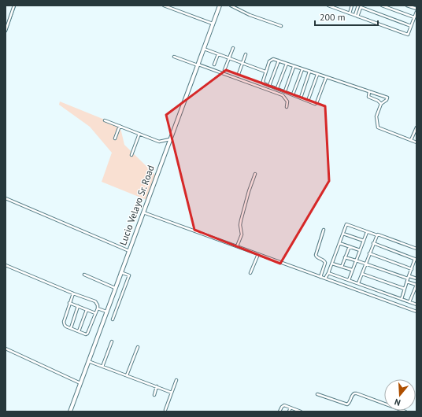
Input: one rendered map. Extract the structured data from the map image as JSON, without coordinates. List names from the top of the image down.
{
  "streets": {
    "main road": ["Lucio Velayo Sr. Road"]
  },
  "scale_bar": "200 m",
  "north": "bottom"
}
